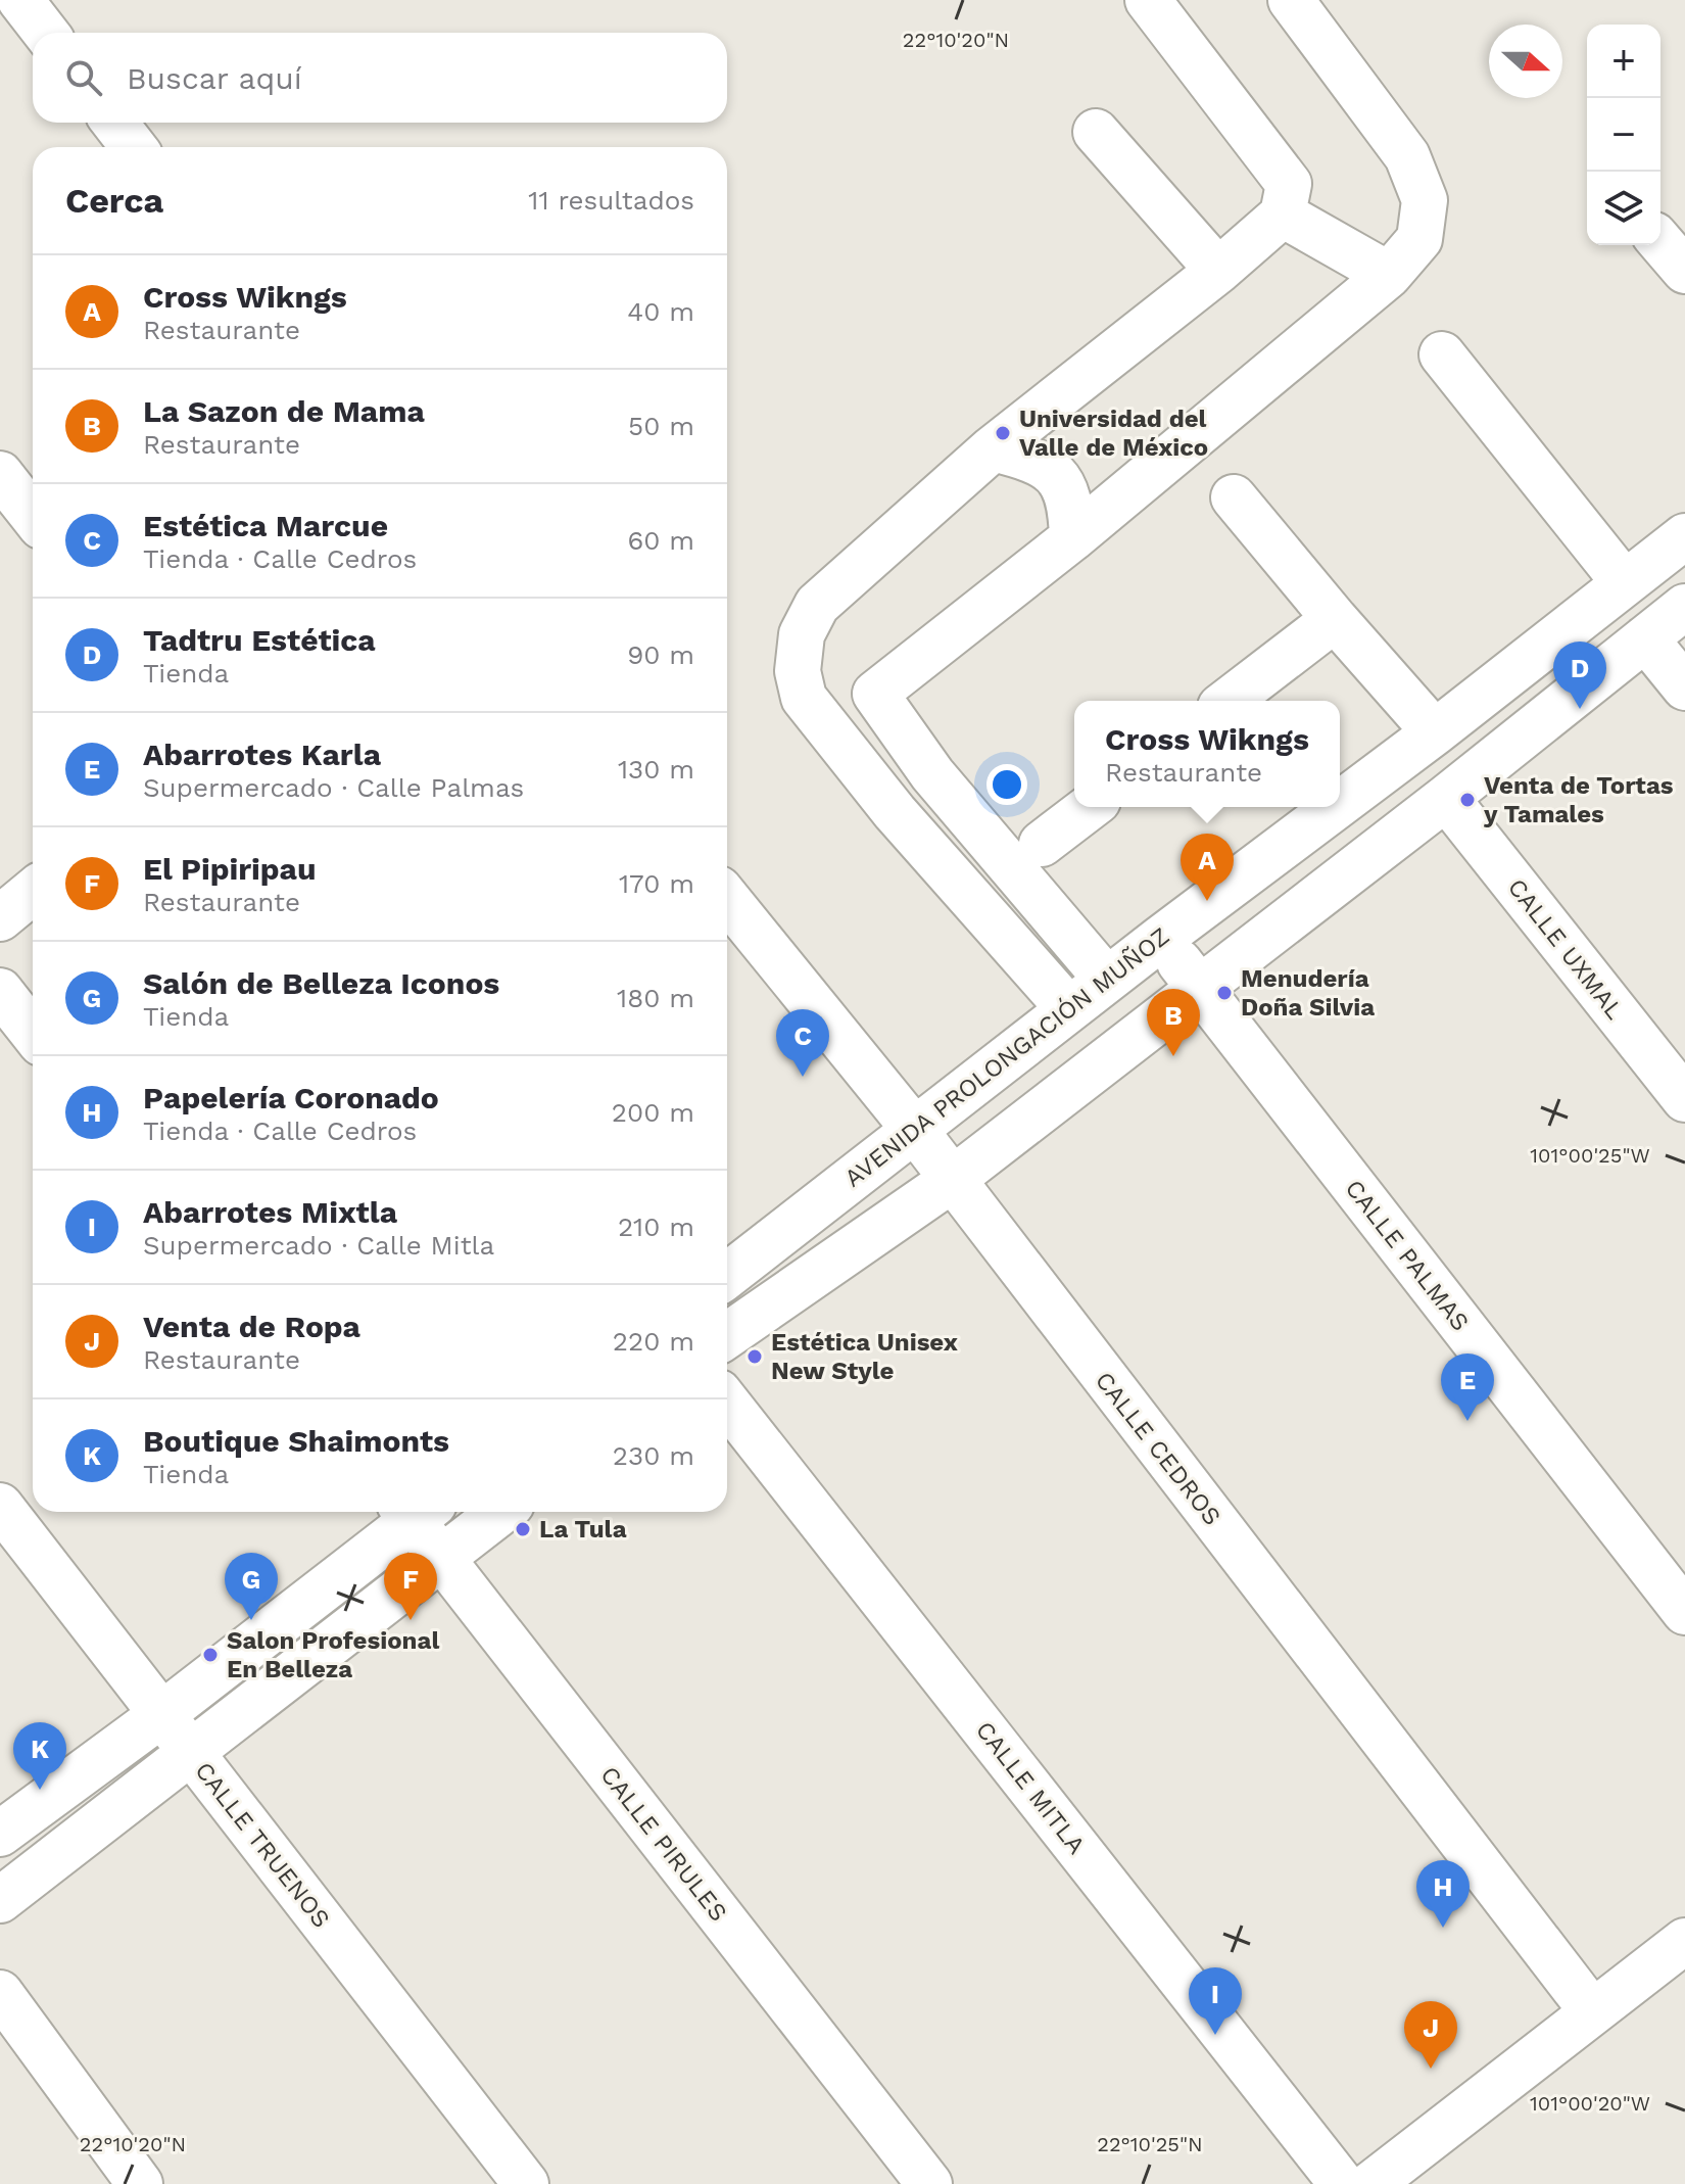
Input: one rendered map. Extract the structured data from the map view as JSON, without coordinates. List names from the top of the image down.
{
  "streets": {
    "street": [
      "CALLE UXMAL",
      "AVENIDA PROLONGACIÓN MUÑOZ",
      "CALLE PALMAS",
      "CALLE CEDROS",
      "CALLE MITLA",
      "CALLE PIRULES",
      "CALLE TRUENOS"
    ]
  },
  "crossings": [
    ["AVENIDA PROLONGACIÓN MUÑOZ", "CALLE PALMAS"],
    ["AVENIDA PROLONGACIÓN MUÑOZ", "CALLE CEDROS"]
  ],
  "places": [
    "Universidad del Valle de México",
    "Venta de Tortas y Tamales",
    "Menudería Doña Silvia",
    "Estética Unisex New Style",
    "La Tula",
    "Salon Profesional En Belleza"
  ],
  "north": "right",
  "page": {
    "map_buttons": ["+", "−"],
    "search": "Buscar aquí",
    "heading": ["Cerca", "11 resultados"],
    "list": [
      {
        "mark": "A",
        "name": "Cross Wikngs",
        "note": "Restaurante",
        "value": "40 m"
      },
      {
        "mark": "B",
        "name": "La Sazon de Mama",
        "note": "Restaurante",
        "value": "50 m"
      },
      {
        "mark": "C",
        "name": "Estética Marcue",
        "note": "Tienda · Calle Cedros",
        "value": "60 m"
      },
      {
        "mark": "D",
        "name": "Tadtru Estética",
        "note": "Tienda",
        "value": "90 m"
      },
      {
        "mark": "E",
        "name": "Abarrotes Karla",
        "note": "Supermercado · Calle Palmas",
        "value": "130 m"
      },
      {
        "mark": "F",
        "name": "El Pipiripau",
        "note": "Restaurante",
        "value": "170 m"
      },
      {
        "mark": "G",
        "name": "Salón de Belleza Iconos",
        "note": "Tienda",
        "value": "180 m"
      },
      {
        "mark": "H",
        "name": "Papelería Coronado",
        "note": "Tienda · Calle Cedros",
        "value": "200 m"
      },
      {
        "mark": "I",
        "name": "Abarrotes Mixtla",
        "note": "Supermercado · Calle Mitla",
        "value": "210 m"
      },
      {
        "mark": "J",
        "name": "Venta de Ropa",
        "note": "Restaurante",
        "value": "220 m"
      },
      {
        "mark": "K",
        "name": "Boutique Shaimonts",
        "note": "Tienda",
        "value": "230 m"
      }
    ],
    "pins": [
      "D",
      "A",
      "B",
      "C",
      "E",
      "F",
      "G",
      "K",
      "H",
      "I",
      "J"
    ],
    "popup": ["Cross Wikngs", "Restaurante"]
  },
  "coordinates": [
    "22°10'20\"N",
    "101°00'25\"W",
    "101°00'20\"W",
    "22°10'25\"N"
  ]
}
